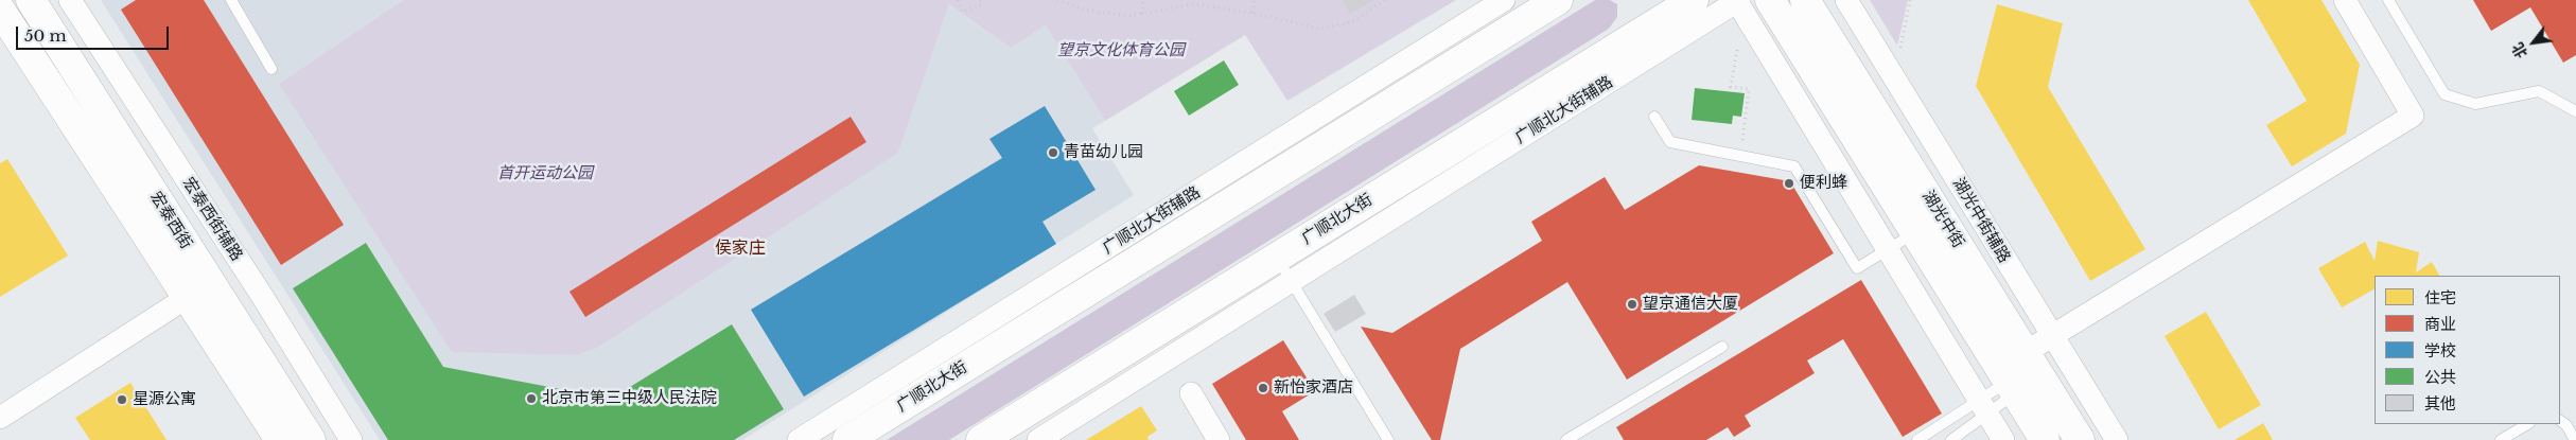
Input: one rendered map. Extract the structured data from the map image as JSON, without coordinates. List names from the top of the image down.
{
  "streets": {
    "main road": ["广顺北大街", "湖光中街", "宏泰西街"],
    "street": ["广顺北大街辅路", "宏泰西街辅路", "湖光中街辅路"]
  },
  "districts": ["侯家庄"],
  "parks": ["望京文化体育公园", "首开运动公园"],
  "places": [
    "青苗幼儿园",
    "便利蜂",
    "望京通信大厦",
    "新怡家酒店",
    "北京市第三中级人民法院",
    "星源公寓"
  ],
  "legend": [
    "住宅",
    "商业",
    "学校",
    "公共",
    "其他"
  ],
  "scale_bar": "50 m",
  "north": "bottom left"
}
